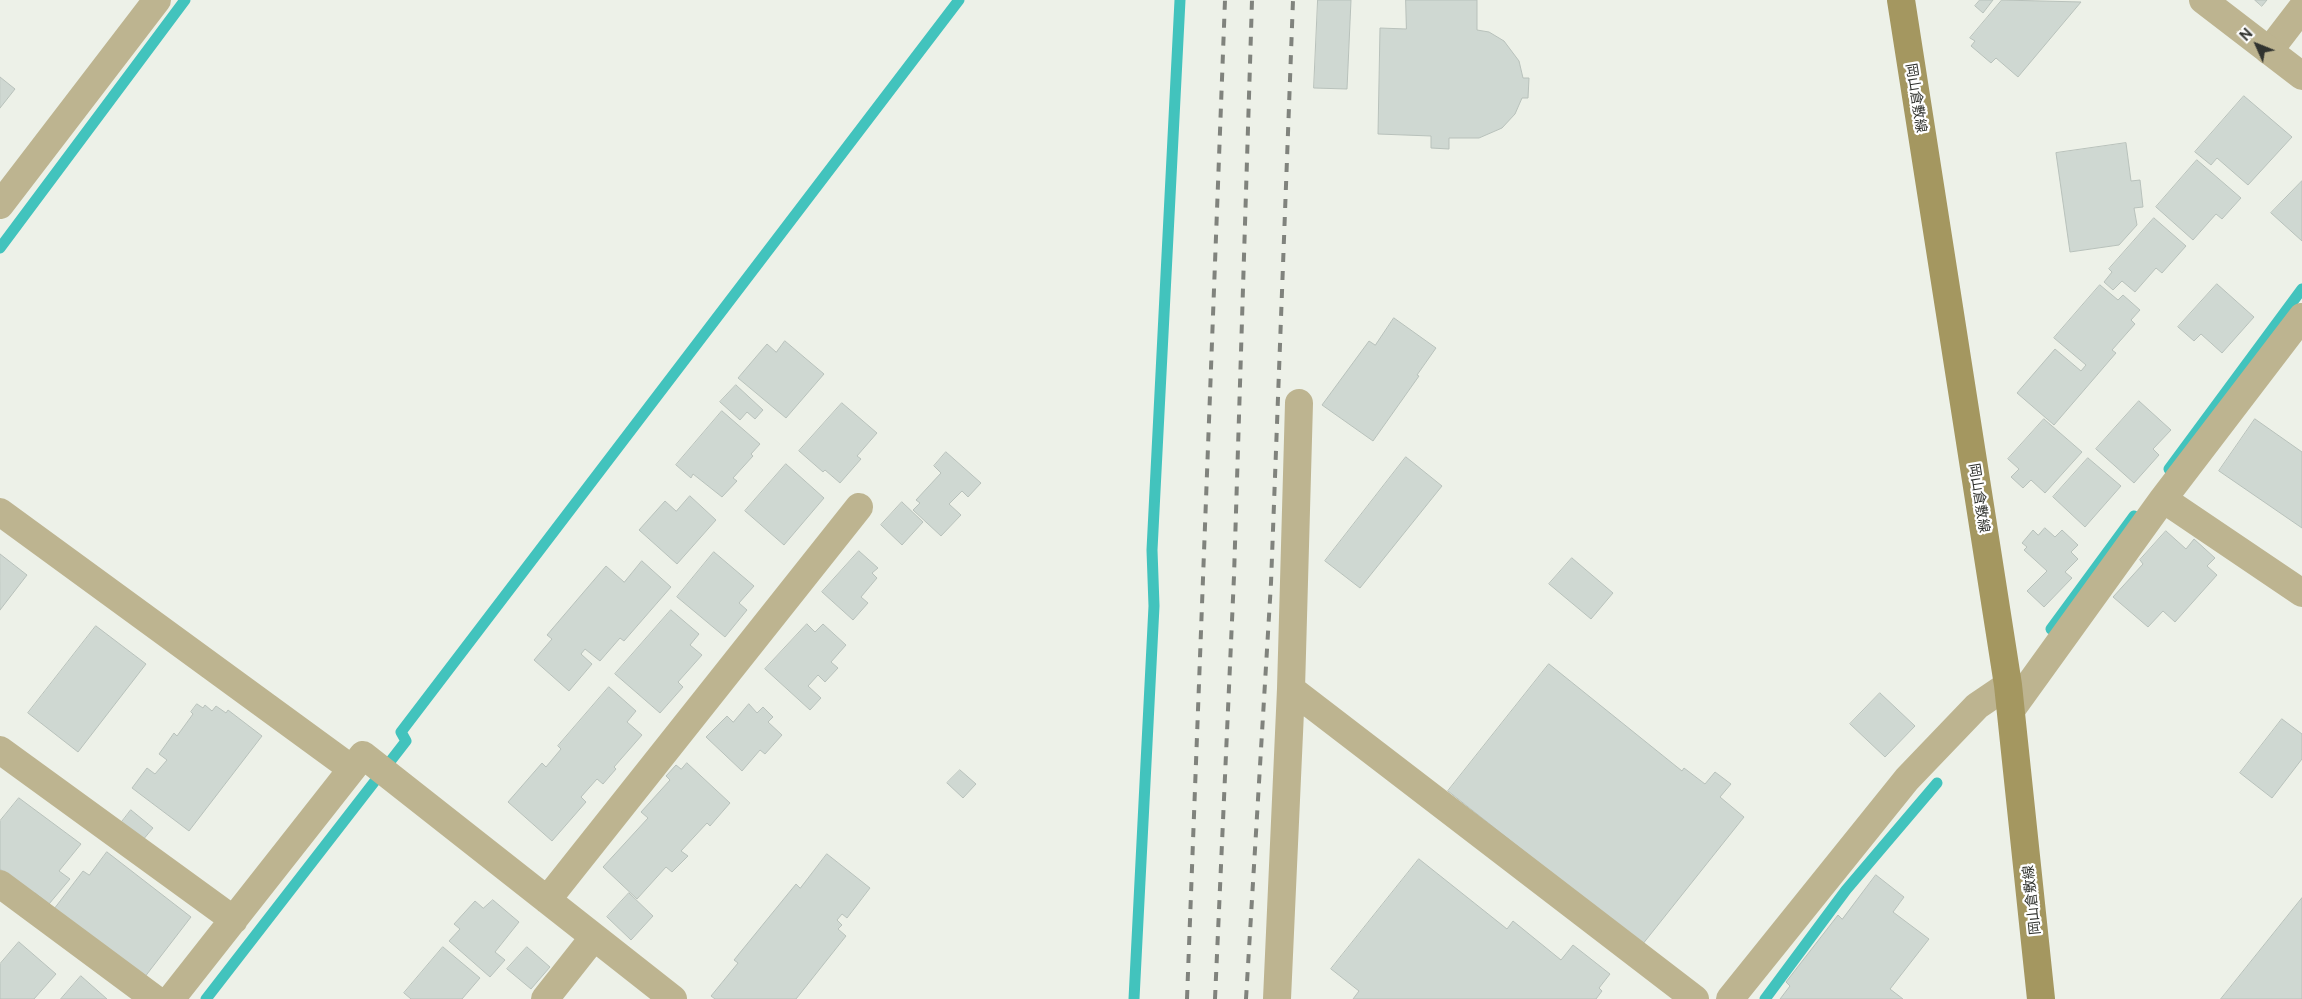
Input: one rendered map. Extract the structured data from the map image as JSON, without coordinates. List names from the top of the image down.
{
  "streets": {
    "main road": ["岡山倉敷線"]
  },
  "north": "top left"
}
